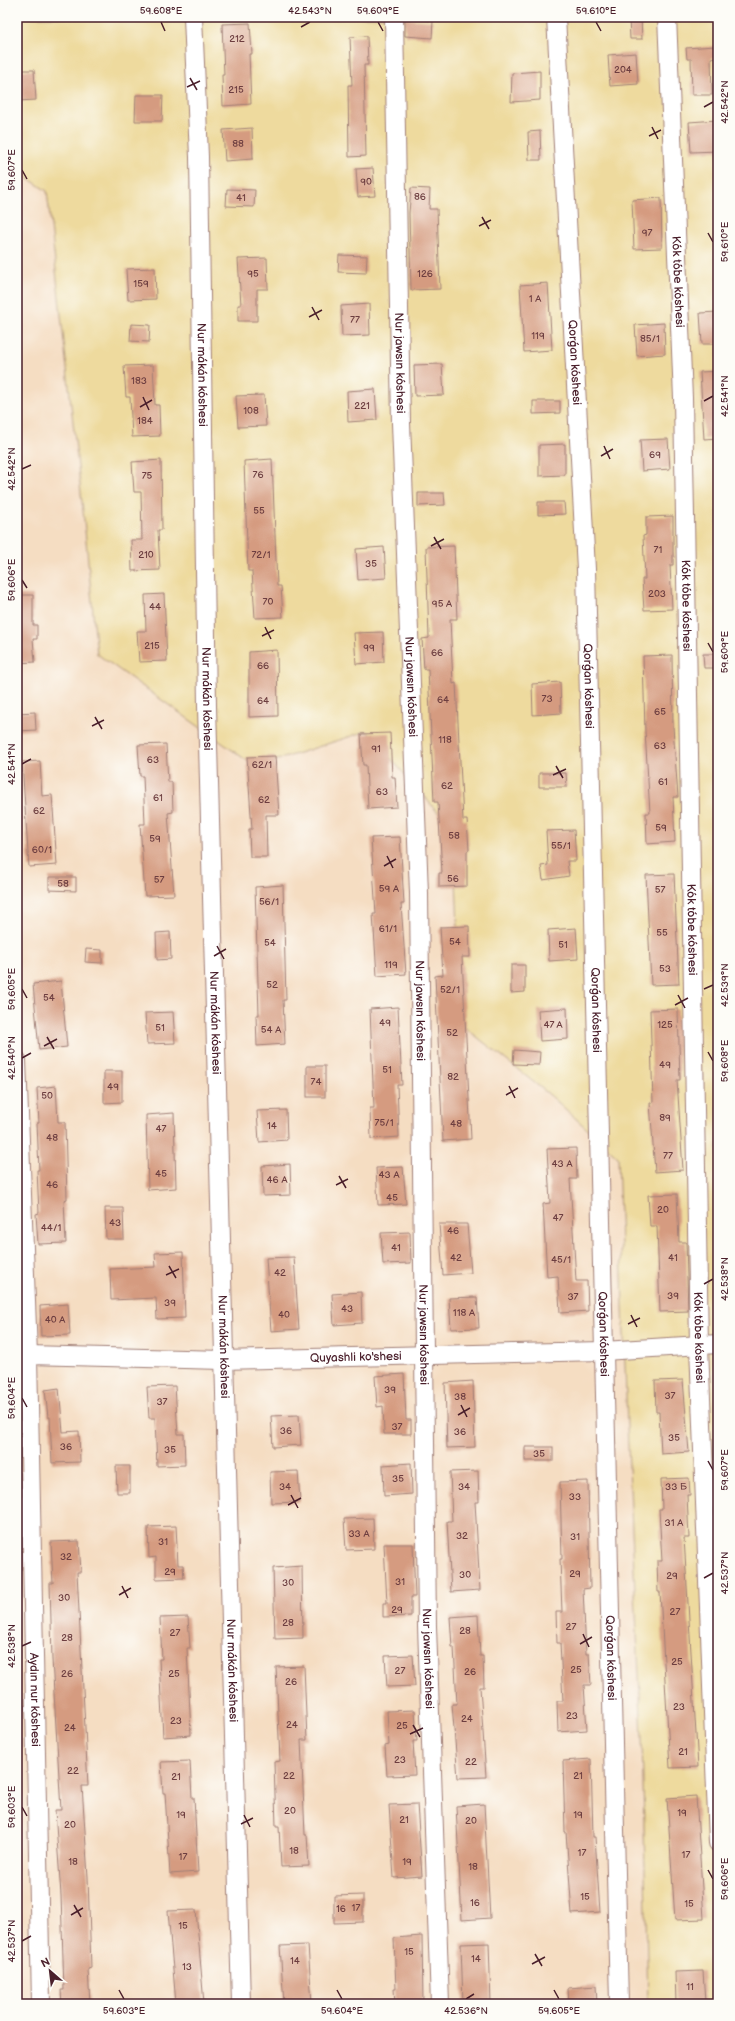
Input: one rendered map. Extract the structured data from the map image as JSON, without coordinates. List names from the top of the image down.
{
  "streets": {
    "street": [
      "Kók tóbe kóshesi",
      "Nur jawsın kóshesi",
      "Qorǵan kóshesi",
      "Nur mákán kóshesi",
      "Quyashli ko'shesi",
      "Aydın nur kóshesi"
    ]
  },
  "crossings": [
    ["Kók tóbe kóshesi", "Quyashli ko'shesi"],
    ["Nur jawsın kóshesi", "Quyashli ko'shesi"],
    ["Qorǵan kóshesi", "Quyashli ko'shesi"],
    ["Nur mákán kóshesi", "Quyashli ko'shesi"],
    ["Quyashli ko'shesi", "Aydın nur kóshesi"]
  ],
  "house_numbers": [
    "212",
    "204",
    "215",
    "88",
    "90",
    "86",
    "41",
    "97",
    "95",
    "126",
    "159",
    "1 А",
    "77",
    "119",
    "85/1",
    "183",
    "221",
    "108",
    "184",
    "69",
    "76",
    "75",
    "55",
    "71",
    "210",
    "72/1",
    "35",
    "203",
    "70",
    "95 А",
    "44",
    "215",
    "99",
    "66",
    "66",
    "73",
    "64",
    "64",
    "65",
    "118",
    "63",
    "91",
    "63",
    "62/1",
    "61",
    "62",
    "63",
    "61",
    "62",
    "62",
    "59",
    "58",
    "59",
    "55/1",
    "60/1",
    "56",
    "57",
    "58",
    "59 А",
    "57",
    "56/1",
    "61/1",
    "55",
    "54",
    "54",
    "51",
    "119",
    "53",
    "52",
    "52/1",
    "54",
    "49",
    "47 А",
    "125",
    "51",
    "54 А",
    "52",
    "49",
    "51",
    "82",
    "74",
    "49",
    "50",
    "89",
    "75/1",
    "48",
    "14",
    "47",
    "48",
    "77",
    "43 А",
    "45",
    "43 А",
    "46 А",
    "46",
    "45",
    "20",
    "47",
    "43",
    "44/1",
    "46",
    "41",
    "42",
    "41",
    "45/1",
    "42",
    "39",
    "37",
    "39",
    "43",
    "118 А",
    "40",
    "40 А",
    "39",
    "37",
    "38",
    "37",
    "37",
    "36",
    "36",
    "35",
    "36",
    "35",
    "35",
    "35",
    "34",
    "34",
    "33 Б",
    "33",
    "31 А",
    "33 А",
    "32",
    "31",
    "31",
    "32",
    "29",
    "29",
    "30",
    "29",
    "31",
    "30",
    "30",
    "29",
    "27",
    "28",
    "27",
    "28",
    "27",
    "28",
    "25",
    "25",
    "27",
    "26",
    "26",
    "25",
    "26",
    "23",
    "23",
    "24",
    "23",
    "24",
    "25",
    "24",
    "21",
    "23",
    "22",
    "22",
    "22",
    "21",
    "21",
    "20",
    "19",
    "19",
    "19",
    "21",
    "20",
    "20",
    "18",
    "17",
    "17",
    "17",
    "18",
    "19",
    "18",
    "15",
    "16",
    "15",
    "17",
    "16",
    "15",
    "15",
    "14",
    "14",
    "13",
    "11"
  ],
  "north": "top left",
  "coordinates": [
    "59.608°E",
    "42.543°N",
    "59.609°E",
    "59.610°E",
    "42.542°N",
    "59.607°E",
    "42.541°N",
    "59.606°E",
    "42.539°N",
    "59.605°E",
    "42.540°N",
    "42.538°N",
    "59.604°E",
    "42.537°N",
    "59.603°E",
    "42.536°N"
  ]
}
